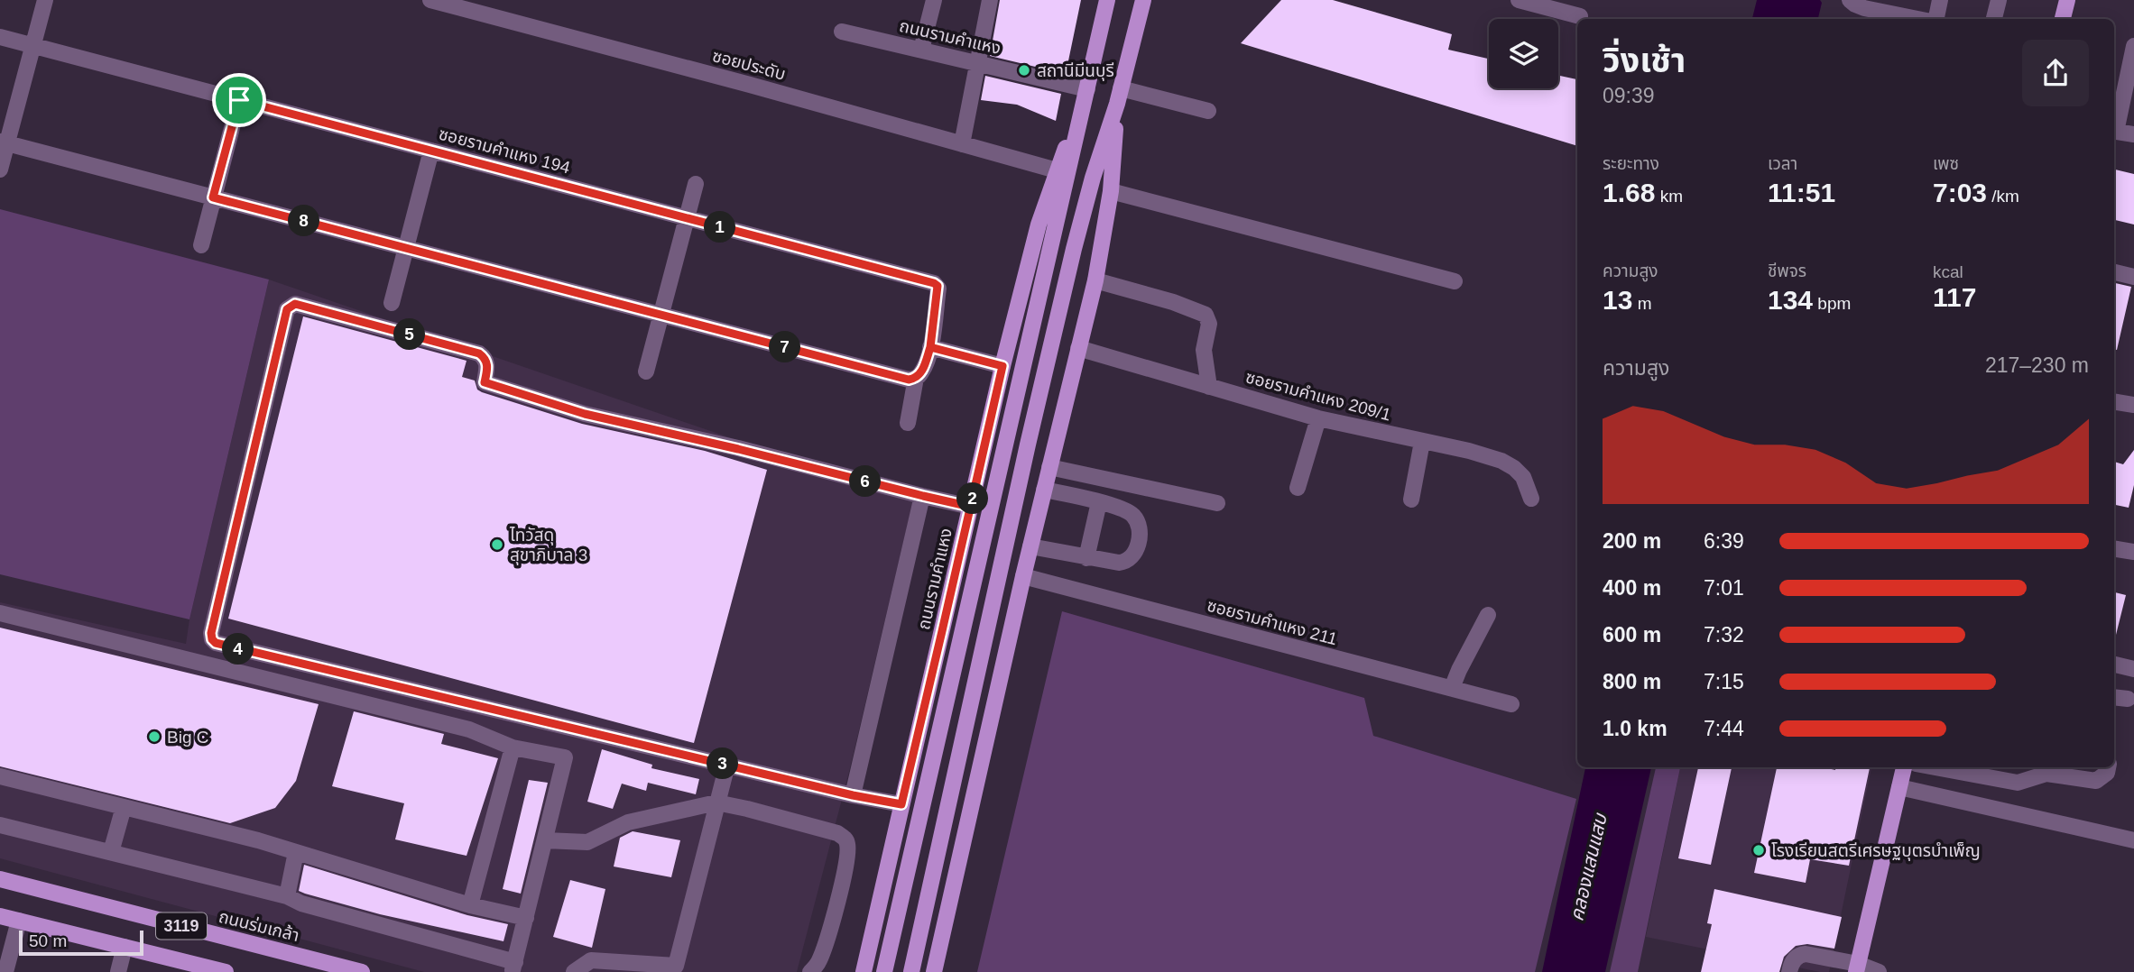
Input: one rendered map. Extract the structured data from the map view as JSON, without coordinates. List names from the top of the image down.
{
  "streets": {
    "main road": ["ถนนรามคำแหง", "3119", "ถนนร่มเกล้า"],
    "street": [
      "ซอยประดับ",
      "ซอยรามคำแหง 194",
      "ซอยรามคำแหง 209/1",
      "ซอยรามคำแหง 211"
    ]
  },
  "crossings": [
    ["ถนนรามคำแหง", "ซอยประดับ"]
  ],
  "water": ["คลองแสนแสบ"],
  "places": [
    "สถานีมีนบุรี",
    "ไทวัสดุ สุขาภิบาล 3",
    "Big C",
    "โรงเรียนสตรีเศรษฐบุตรบำเพ็ญ"
  ],
  "scale_bar": "50 m",
  "page": {
    "heading": ["วิ่งเช้า", "09:39"],
    "stats": [
      ["ระยะทาง", "1.68 km"],
      ["เวลา", "11:51"],
      ["เพซ", "7:03 /km"],
      ["ความสูง", "13 m"],
      ["ชีพจร", "134 bpm"],
      ["kcal", "117"]
    ],
    "pins": [
      "8",
      "1",
      "5",
      "7",
      "6",
      "2",
      "4",
      "3"
    ],
    "chart": ["ความสูง", "217–230 m"],
    "list": [
      {
        "name": "200 m",
        "note": "6:39"
      },
      {
        "name": "400 m",
        "note": "7:01"
      },
      {
        "name": "600 m",
        "note": "7:32"
      },
      {
        "name": "800 m",
        "note": "7:15"
      },
      {
        "name": "1.0 km",
        "note": "7:44"
      }
    ],
    "scale": "50 m"
  }
}
